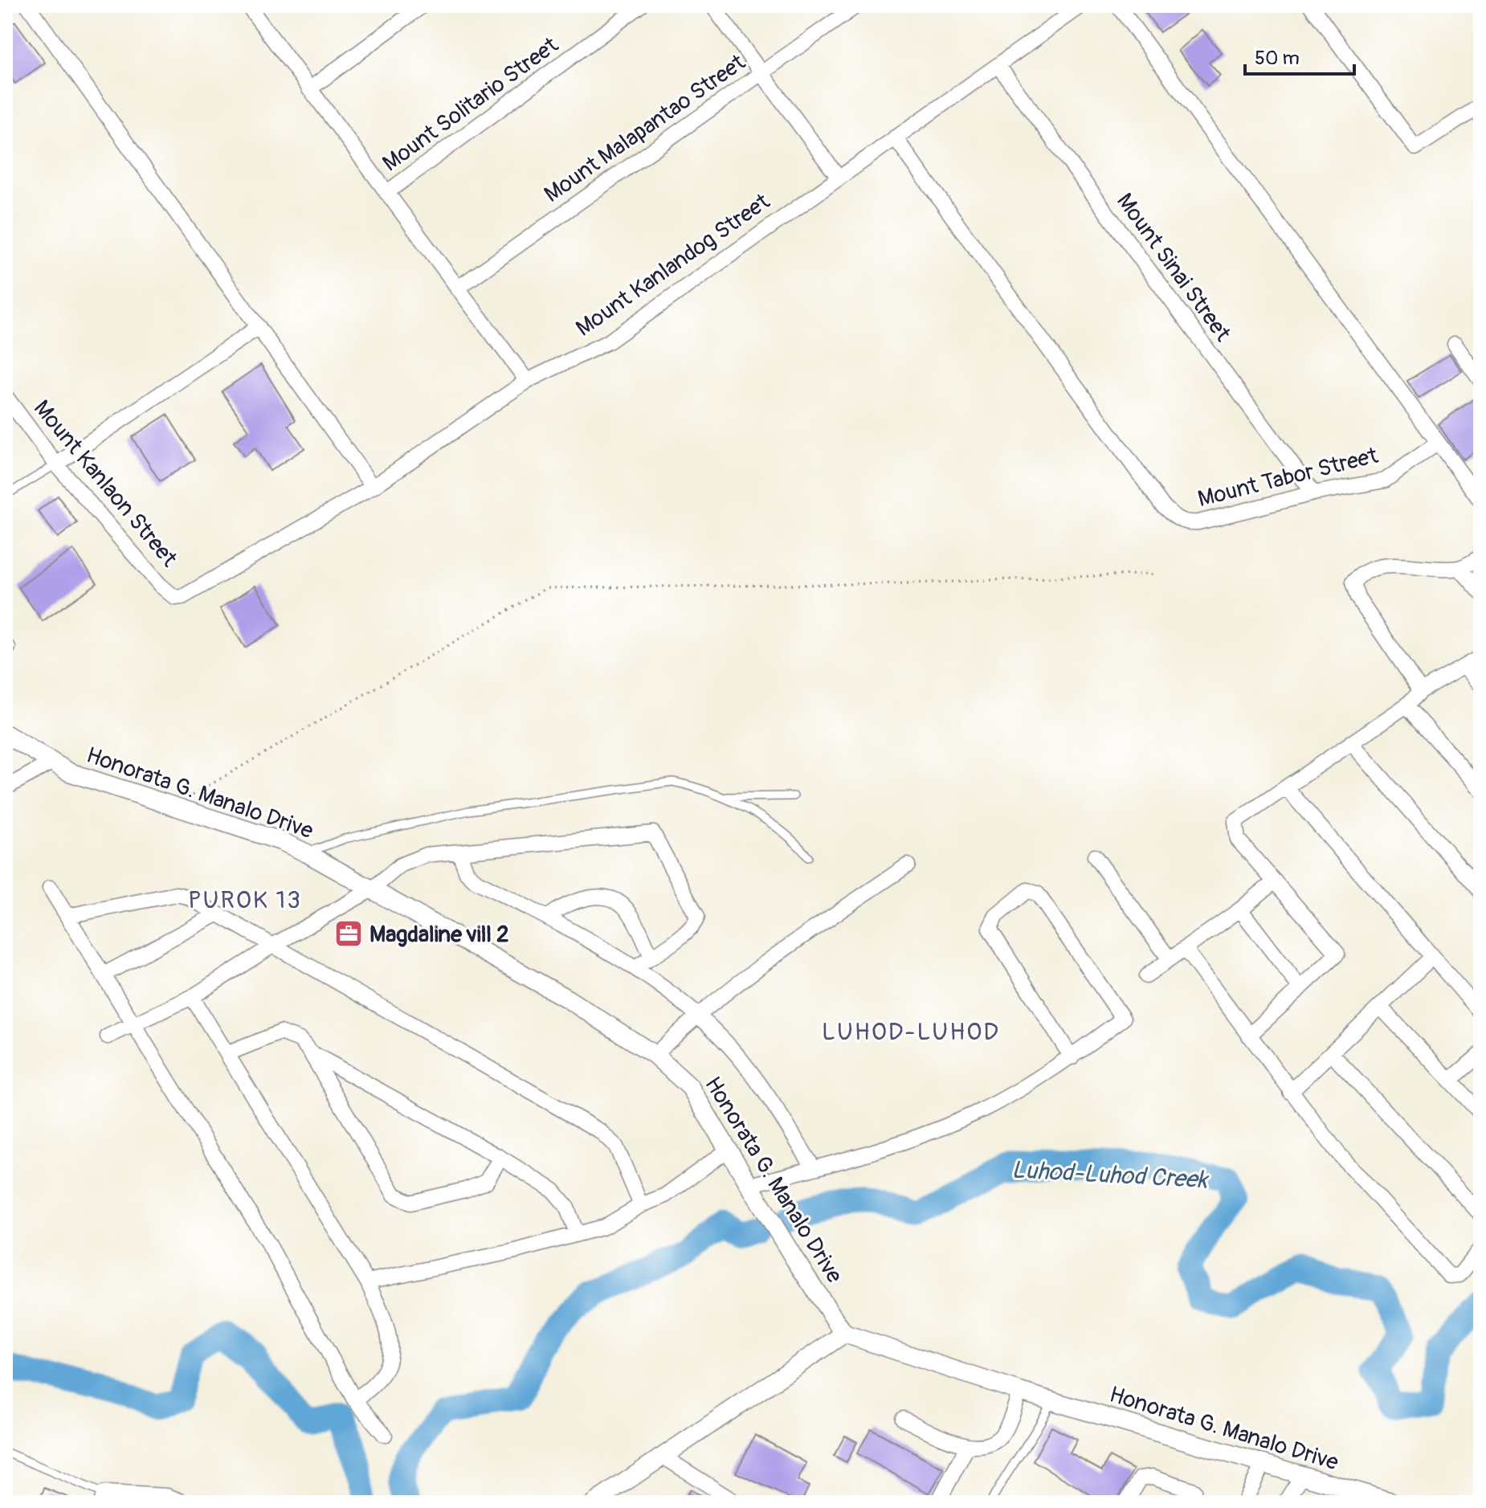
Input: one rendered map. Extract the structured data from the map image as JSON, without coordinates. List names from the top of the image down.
{
  "streets": {
    "street": [
      "Mount Solitario Street",
      "Mount Malapantao Street",
      "Mount Kanlandog Street",
      "Mount Sinai Street",
      "Mount Tabor Street",
      "Mount Kanlaon Street",
      "Honorata G. Manalo Drive"
    ]
  },
  "crossings": [
    ["Mount Kanlandog Street", "Mount Sinai Street"],
    ["Mount Kanlandog Street", "Mount Tabor Street"],
    ["Mount Kanlandog Street", "Mount Kanlaon Street"],
    ["Mount Sinai Street", "Mount Tabor Street"]
  ],
  "districts": ["PUROK 13", "LUHOD-LUHOD"],
  "water": ["Luhod-Luhod Creek"],
  "places": {
    "office": ["Magdaline vill 2"]
  },
  "scale_bar": "50 m"
}
